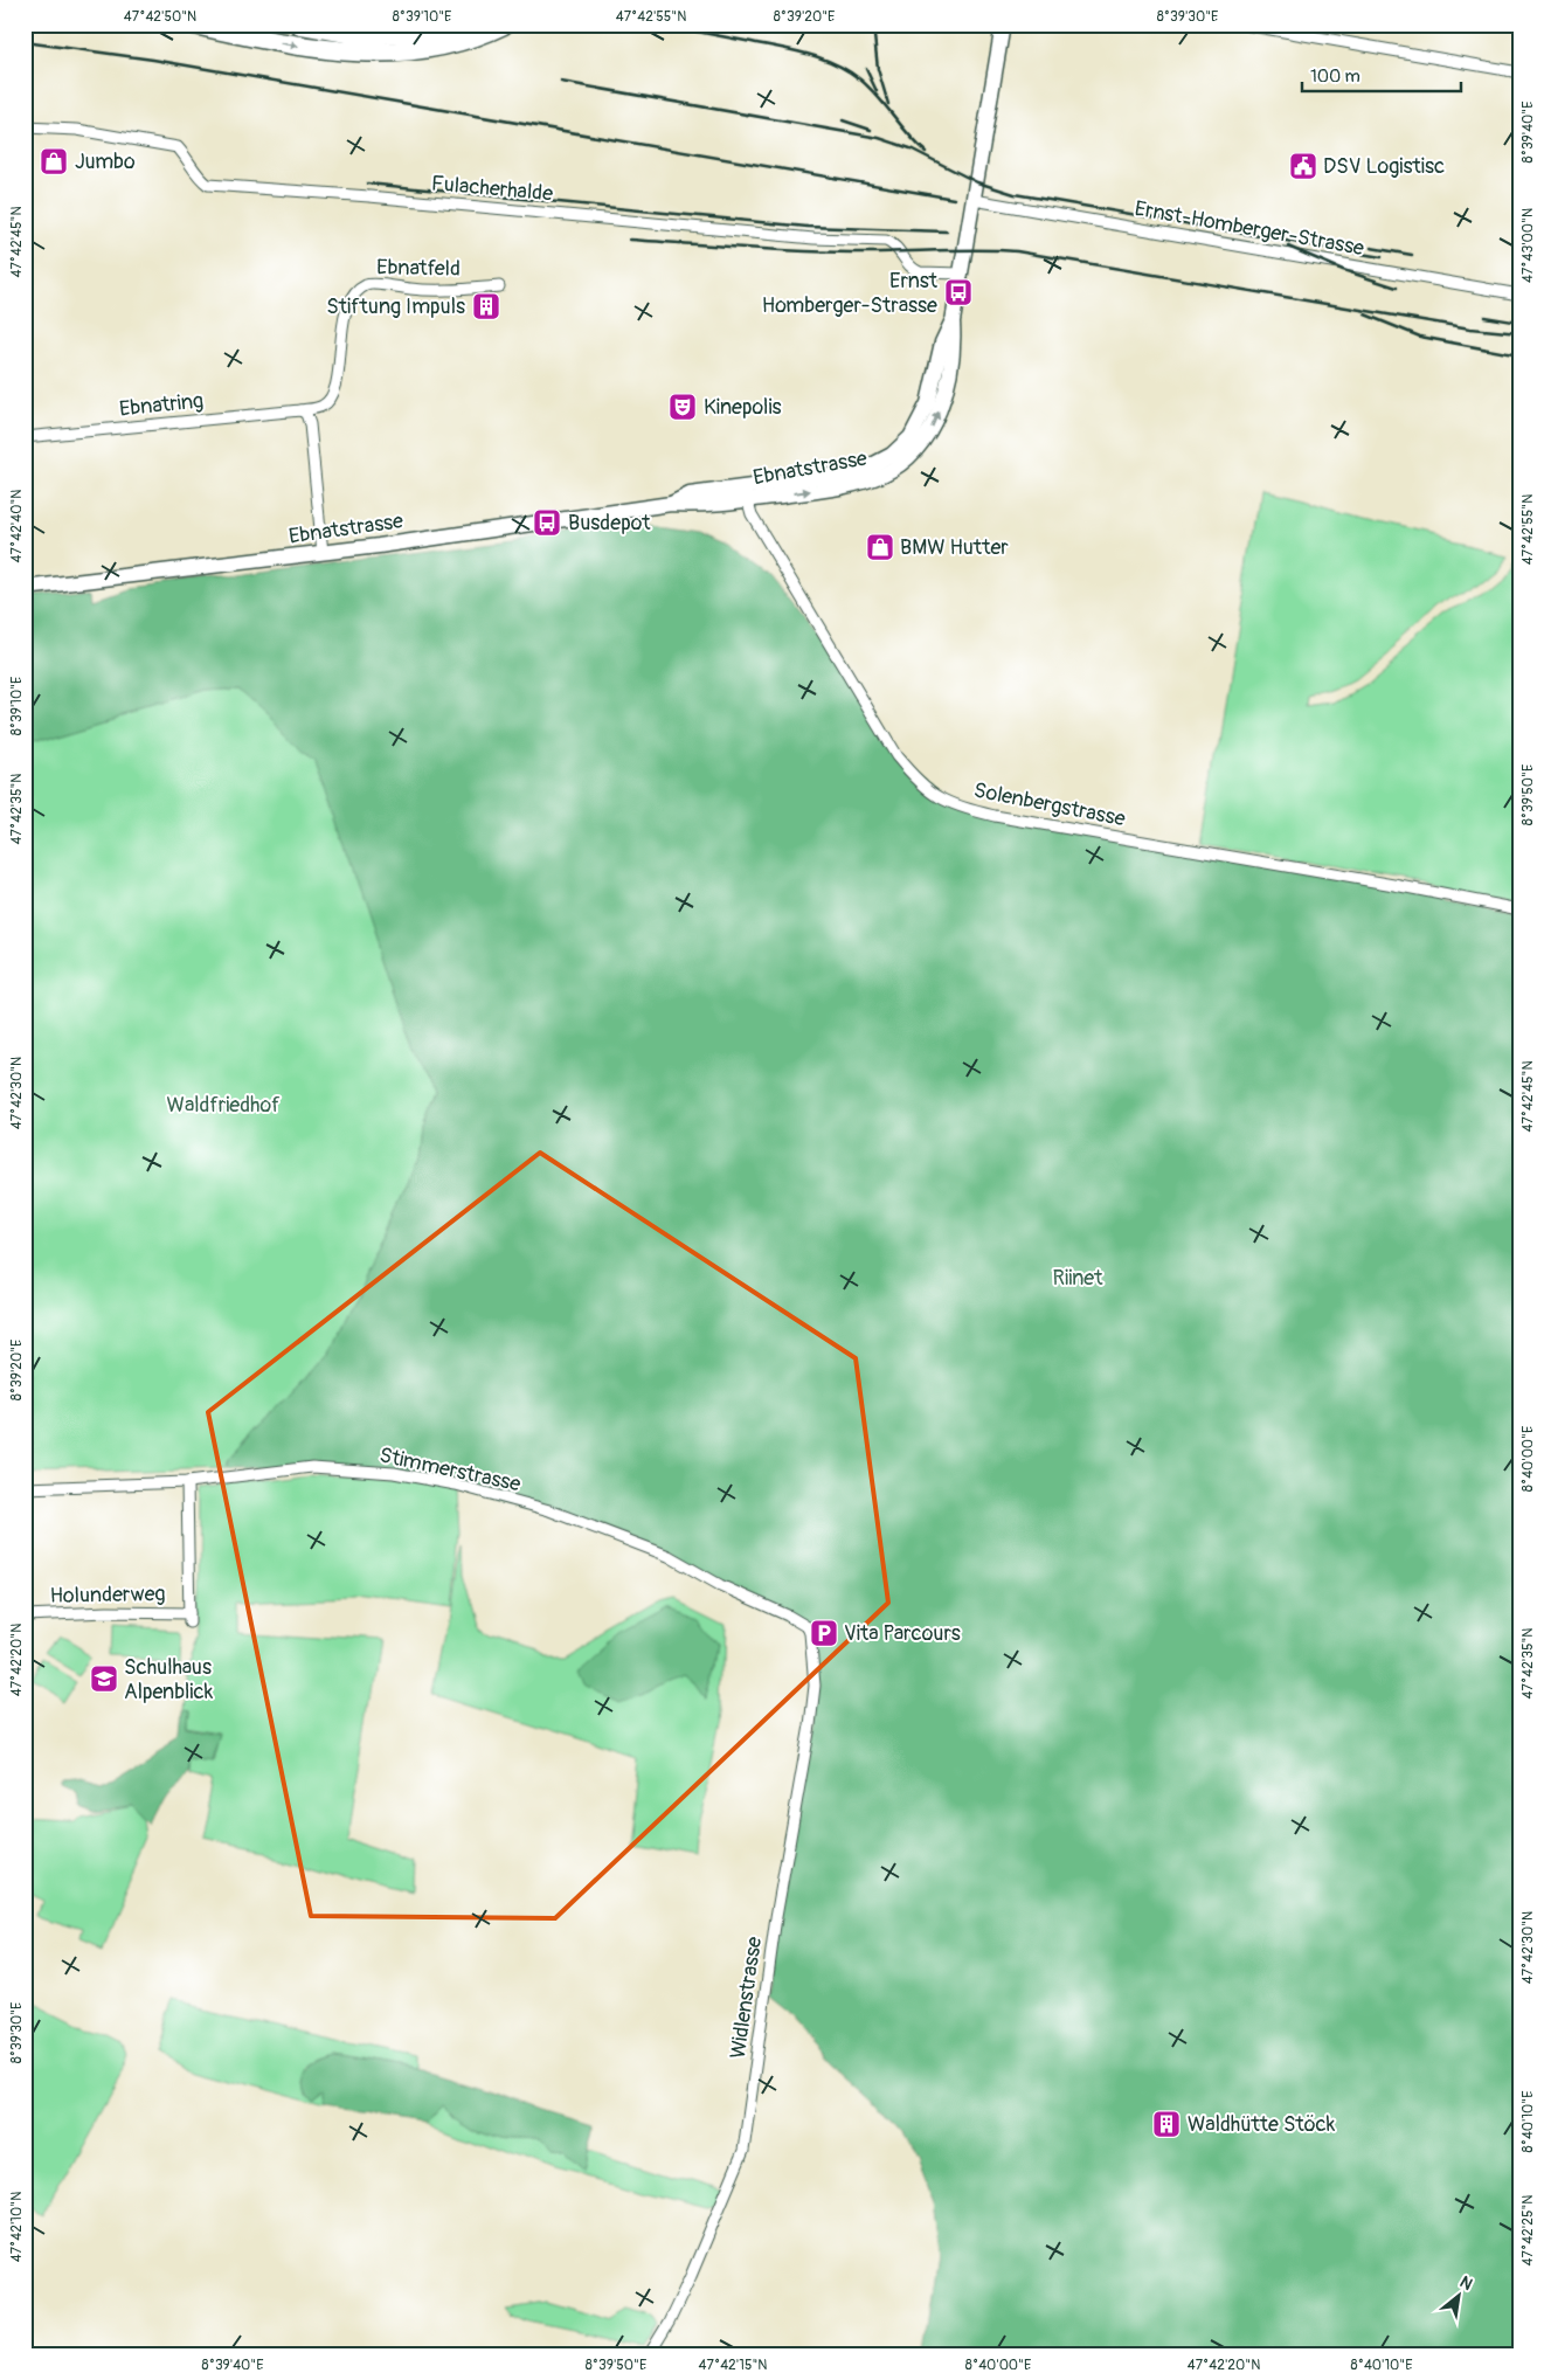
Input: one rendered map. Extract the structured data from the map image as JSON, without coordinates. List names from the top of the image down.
{
  "streets": {
    "street": [
      "Fulacherhalde",
      "Ernst-Homberger-Strasse",
      "Ebnatfeld",
      "Ebnatring",
      "Ebnatstrasse",
      "Solenbergstrasse",
      "Stimmerstrasse",
      "Holunderweg",
      "Widlenstrasse"
    ]
  },
  "crossings": [
    ["Fulacherhalde", "Ebnatstrasse"],
    ["Ernst-Homberger-Strasse", "Ebnatstrasse"],
    ["Ebnatfeld", "Ebnatring"],
    ["Ebnatstrasse", "Solenbergstrasse"],
    ["Stimmerstrasse", "Holunderweg"],
    ["Stimmerstrasse", "Widlenstrasse"]
  ],
  "parks": ["Waldfriedhof", "Riinet"],
  "places": {
    "shop": ["Jumbo", "BMW Hutter"],
    "public building": ["DSV Logistisc"],
    "bus stop": ["Ernst Homberger-Strasse", "Busdepot"],
    "building": ["Stiftung Impuls", "Waldhütte Stöck"],
    "theatre": ["Kinepolis"],
    "parking": ["Vita Parcours"],
    "school or university": ["Schulhaus Alpenblick"]
  },
  "scale_bar": "100 m",
  "north": "top right",
  "coordinates": [
    "47°42'50\"N",
    "8°39'10\"E",
    "47°42'55\"N",
    "8°39'20\"E",
    "8°39'30\"E",
    "8°39'40\"E",
    "47°42'45\"N",
    "47°43'00\"N",
    "47°42'40\"N",
    "8°39'50\"E",
    "47°42'35\"N",
    "47°42'30\"N",
    "8°40'00\"E",
    "47°42'20\"N",
    "8°40'10\"E",
    "47°42'10\"N",
    "47°42'25\"N",
    "47°42'15\"N"
  ]
}
